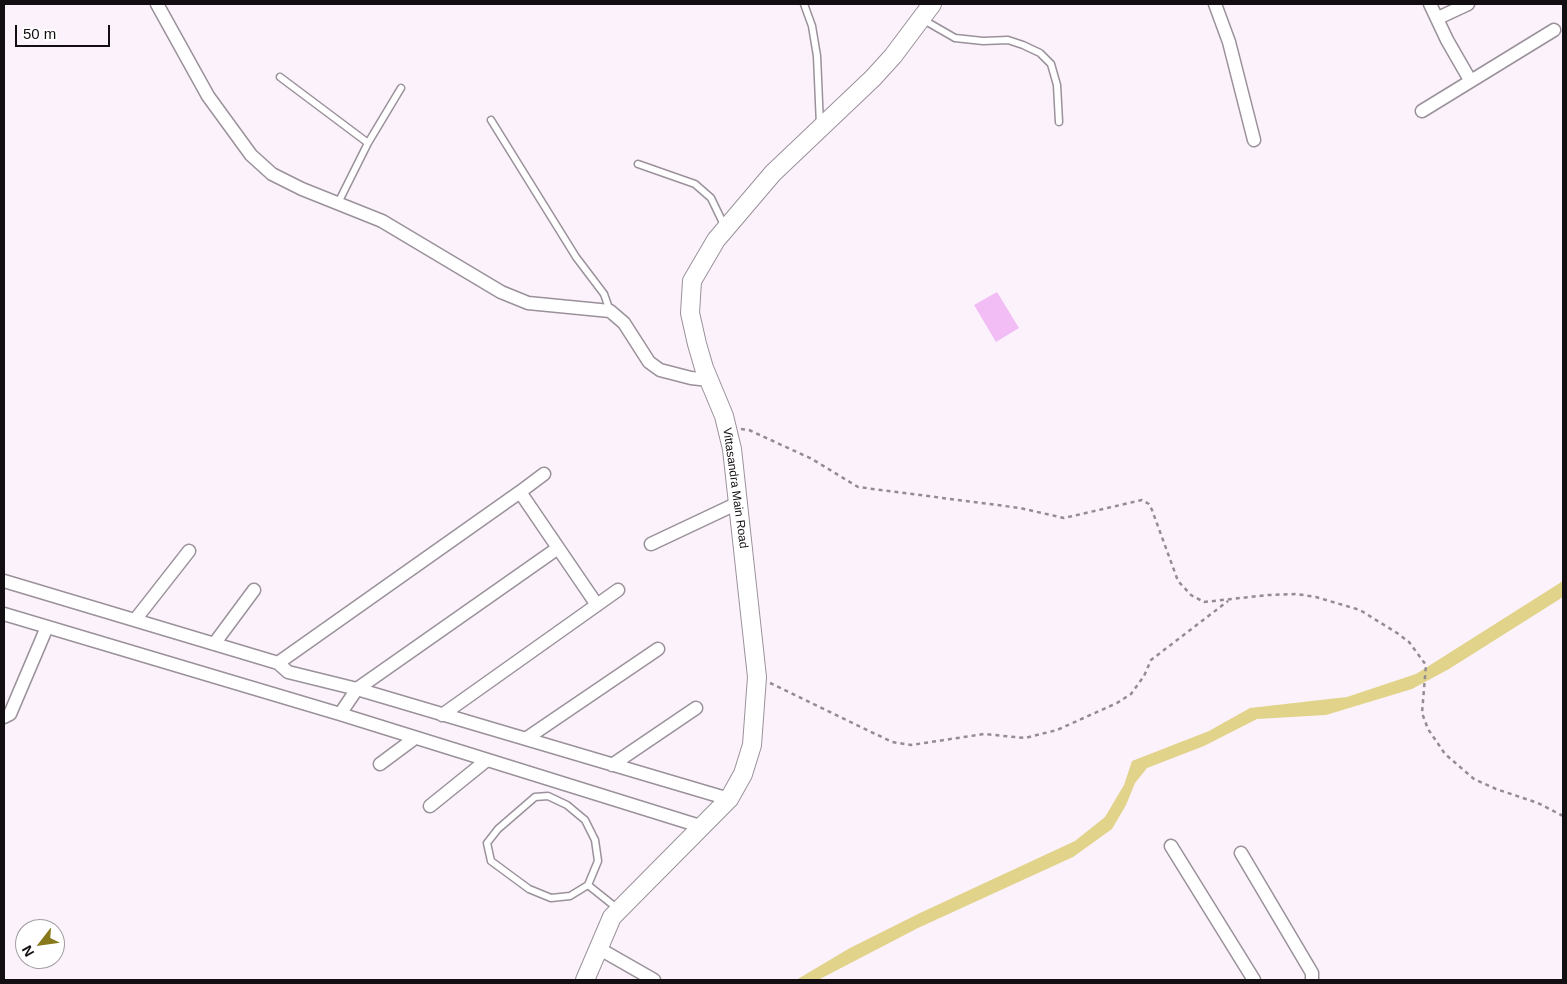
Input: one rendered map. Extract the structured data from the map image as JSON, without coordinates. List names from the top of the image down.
{
  "streets": {
    "street": ["Vittasandra Main Road"]
  },
  "scale_bar": "50 m",
  "north": "bottom left"
}
